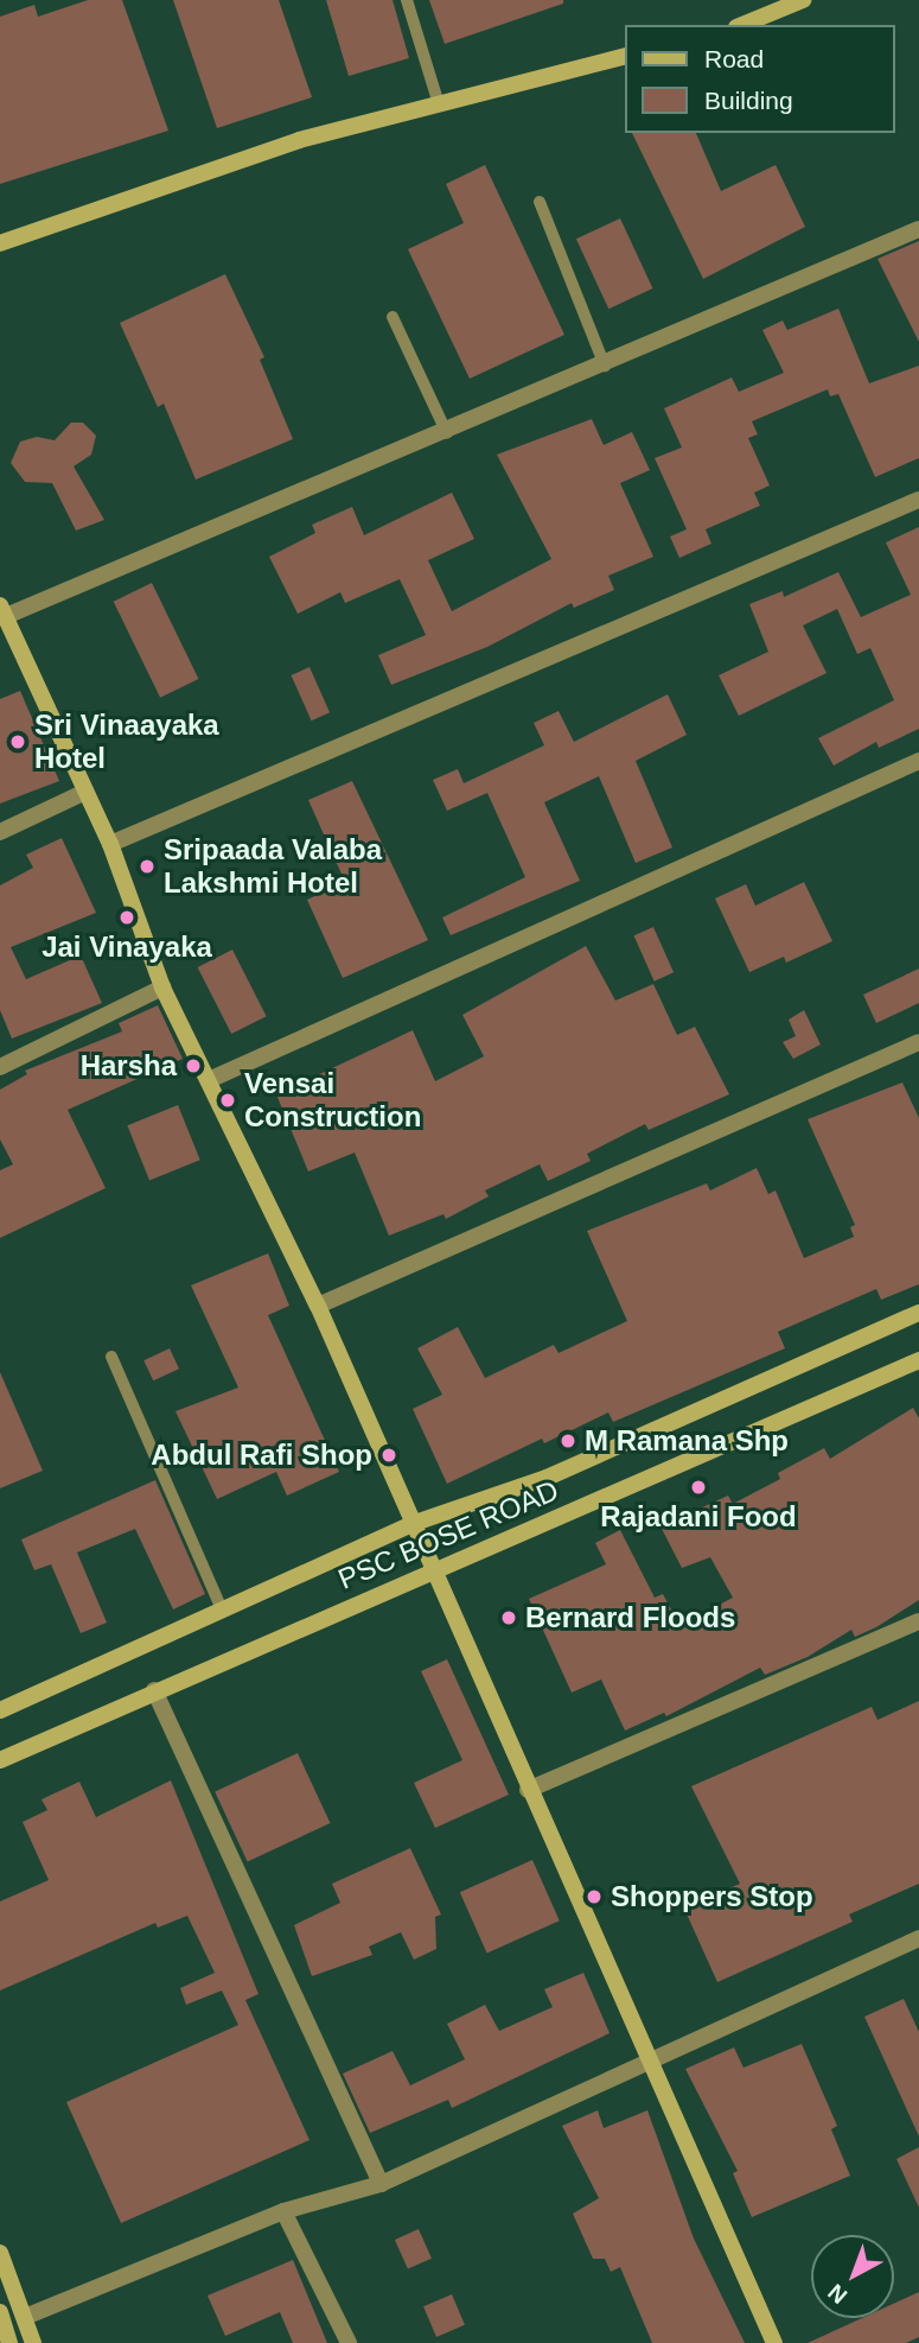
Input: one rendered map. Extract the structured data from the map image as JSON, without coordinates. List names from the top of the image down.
{
  "streets": {
    "street": ["PSC BOSE ROAD"]
  },
  "places": [
    "Sri Vinaayaka Hotel",
    "Sripaada Valaba Lakshmi Hotel",
    "Jai Vinayaka",
    "Harsha",
    "Vensai Construction",
    "M Ramana Shp",
    "Abdul Rafi Shop",
    "Rajadani Food",
    "Bernard Floods",
    "Shoppers Stop"
  ],
  "legend": ["Road", "Building"],
  "north": "bottom left"
}
